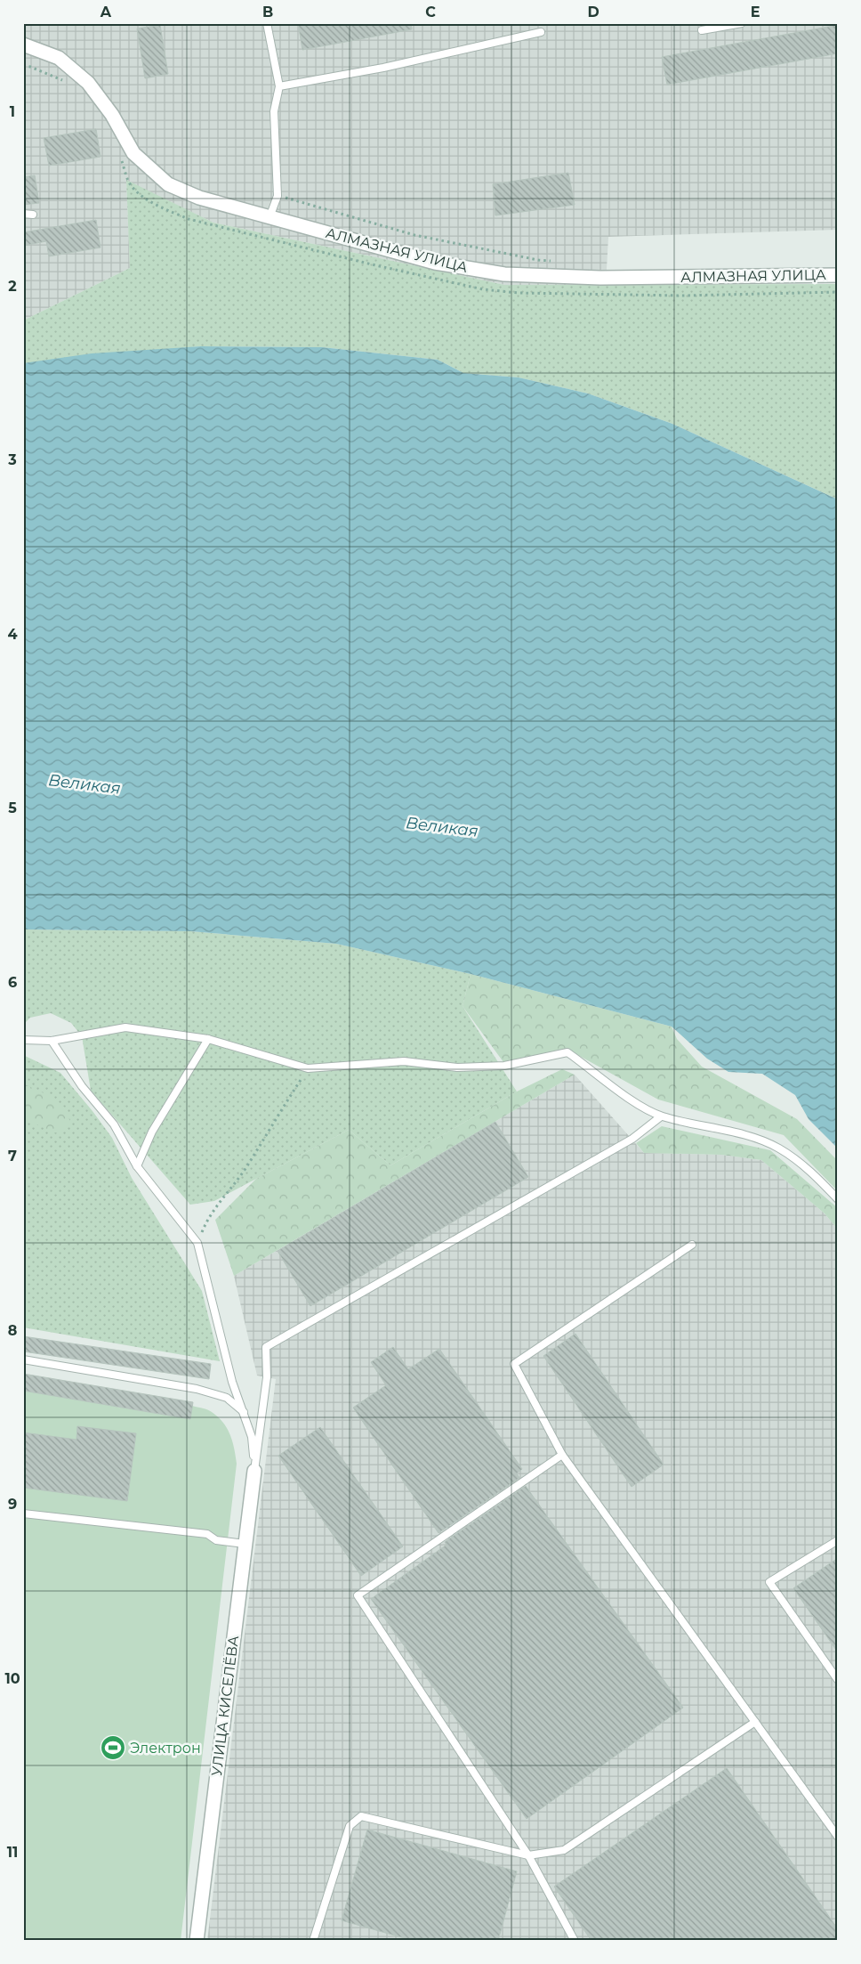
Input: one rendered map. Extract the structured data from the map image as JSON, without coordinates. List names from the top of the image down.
{
  "streets": {
    "street": ["АЛМАЗНАЯ УЛИЦА", "УЛИЦА КИСЕЛЁВА"]
  },
  "water": ["Великая"],
  "places": {
    "sports": ["Электрон"]
  },
  "grid": {
    "columns": [
      "A",
      "B",
      "C",
      "D",
      "E"
    ],
    "rows": [
      "1",
      "2",
      "3",
      "4",
      "5",
      "6",
      "7",
      "8",
      "9",
      "10",
      "11"
    ]
  }
}
